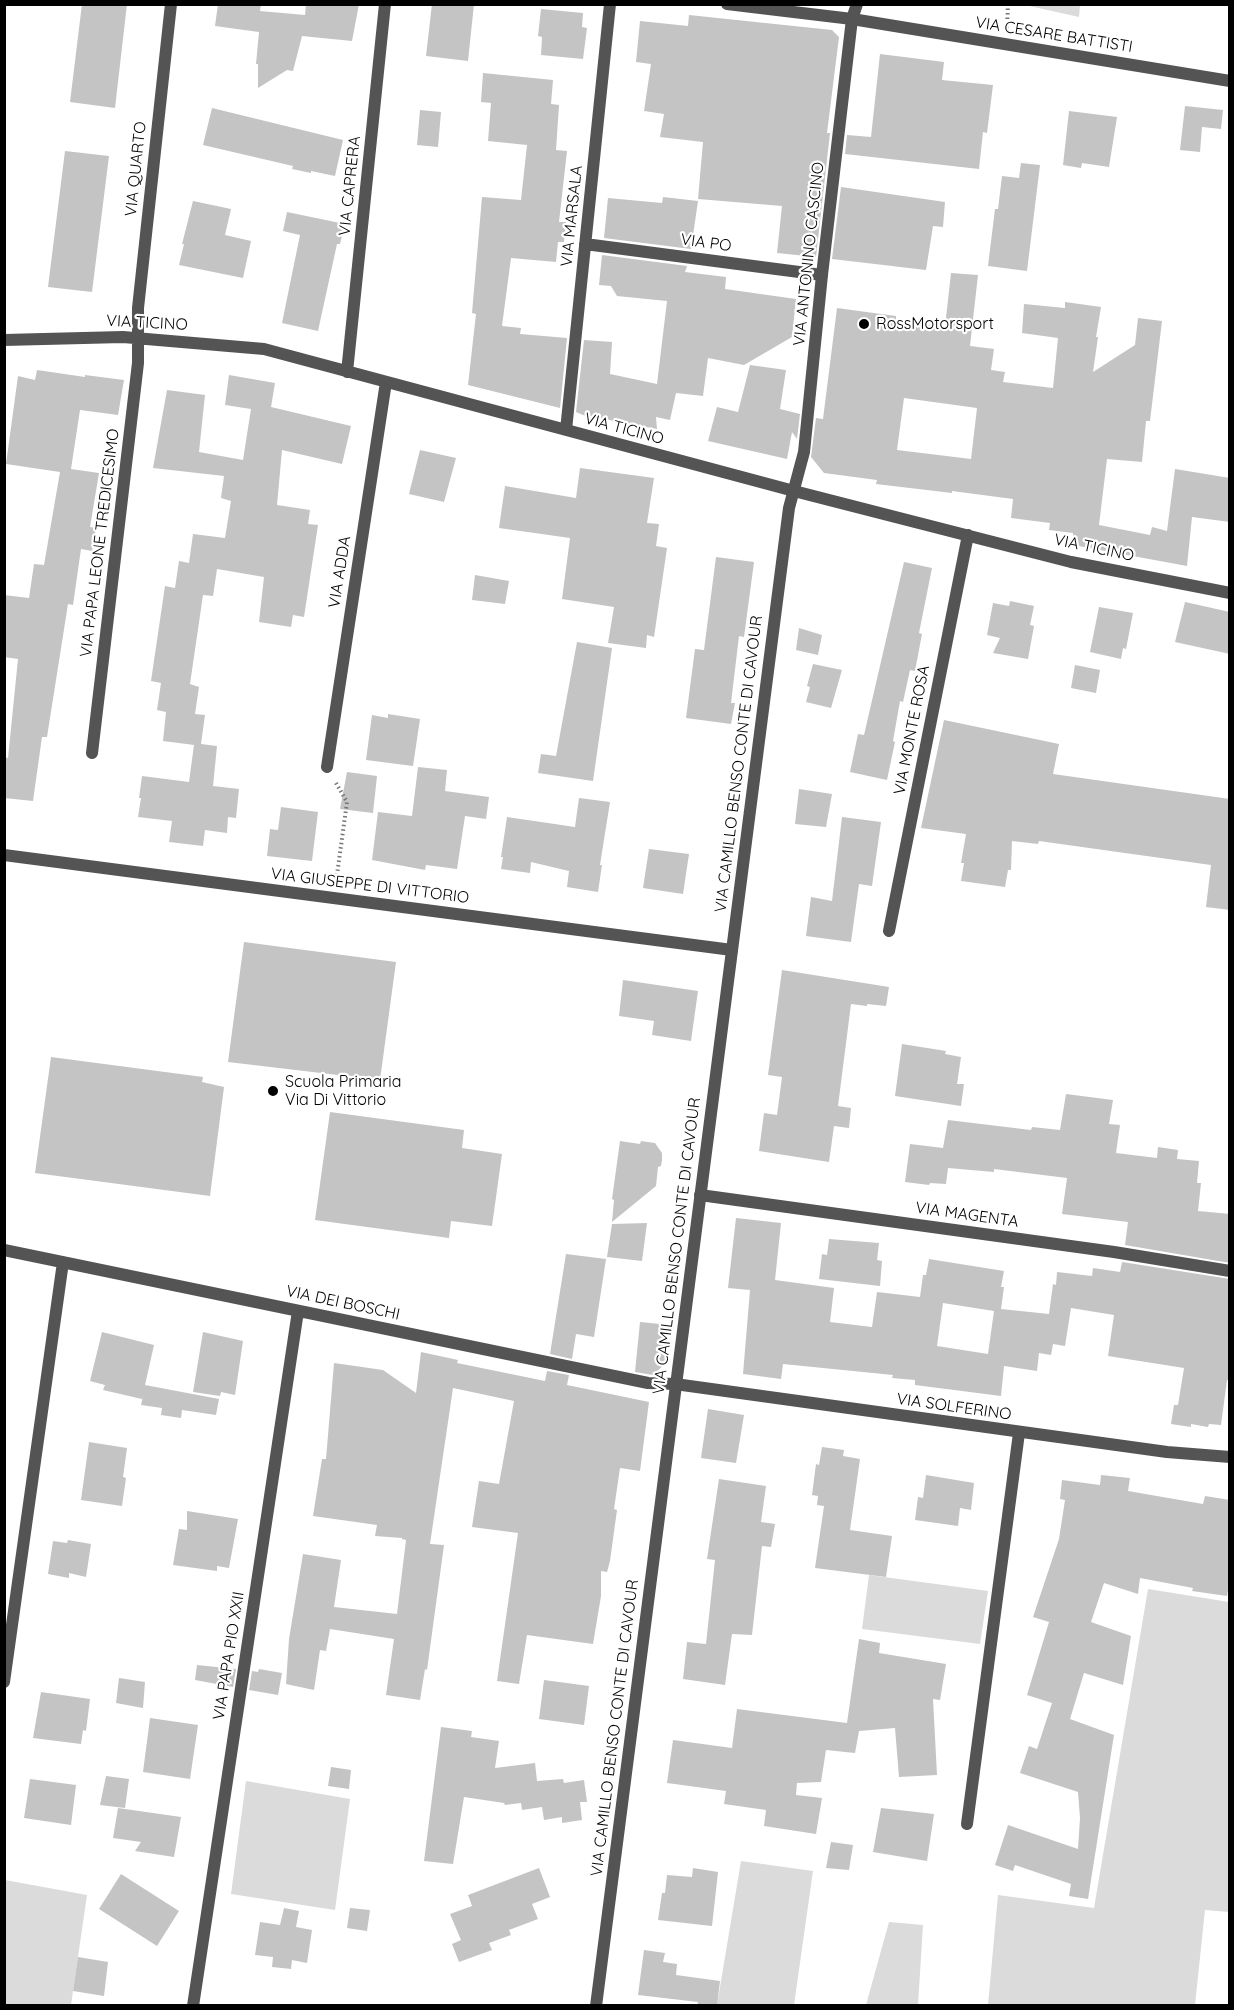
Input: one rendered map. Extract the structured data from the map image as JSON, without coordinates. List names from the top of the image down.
{
  "streets": {
    "street": [
      "VIA CESARE BATTISTI",
      "VIA QUARTO",
      "VIA CAPRERA",
      "VIA MARSALA",
      "VIA PO",
      "VIA ANTONINO CASCINO",
      "VIA TICINO",
      "VIA PAPA LEONE TREDICESIMO",
      "VIA ADDA",
      "VIA MONTE ROSA",
      "VIA CAMILLO BENSO CONTE DI CAVOUR",
      "VIA GIUSEPPE DI VITTORIO",
      "VIA MAGENTA",
      "VIA DEI BOSCHI",
      "VIA SOLFERINO",
      "VIA PAPA PIO XXII"
    ]
  },
  "crossings": [
    ["VIA CESARE BATTISTI", "VIA ANTONINO CASCINO"],
    ["VIA QUARTO", "VIA TICINO"],
    ["VIA QUARTO", "VIA PAPA LEONE TREDICESIMO"],
    ["VIA CAPRERA", "VIA TICINO"],
    ["VIA MARSALA", "VIA PO"],
    ["VIA MARSALA", "VIA TICINO"],
    ["VIA PO", "VIA ANTONINO CASCINO"],
    ["VIA ANTONINO CASCINO", "VIA TICINO"],
    ["VIA ANTONINO CASCINO", "VIA CAMILLO BENSO CONTE DI CAVOUR"],
    ["VIA TICINO", "VIA PAPA LEONE TREDICESIMO"],
    ["VIA TICINO", "VIA ADDA"],
    ["VIA TICINO", "VIA MONTE ROSA"],
    ["VIA TICINO", "VIA CAMILLO BENSO CONTE DI CAVOUR"],
    ["VIA CAMILLO BENSO CONTE DI CAVOUR", "VIA GIUSEPPE DI VITTORIO"],
    ["VIA CAMILLO BENSO CONTE DI CAVOUR", "VIA MAGENTA"],
    ["VIA CAMILLO BENSO CONTE DI CAVOUR", "VIA DEI BOSCHI"],
    ["VIA CAMILLO BENSO CONTE DI CAVOUR", "VIA SOLFERINO"],
    ["VIA DEI BOSCHI", "VIA SOLFERINO"],
    ["VIA DEI BOSCHI", "VIA PAPA PIO XXII"]
  ],
  "places": ["RossMotorsport", "Scuola Primaria Via Di Vittorio"]
}
